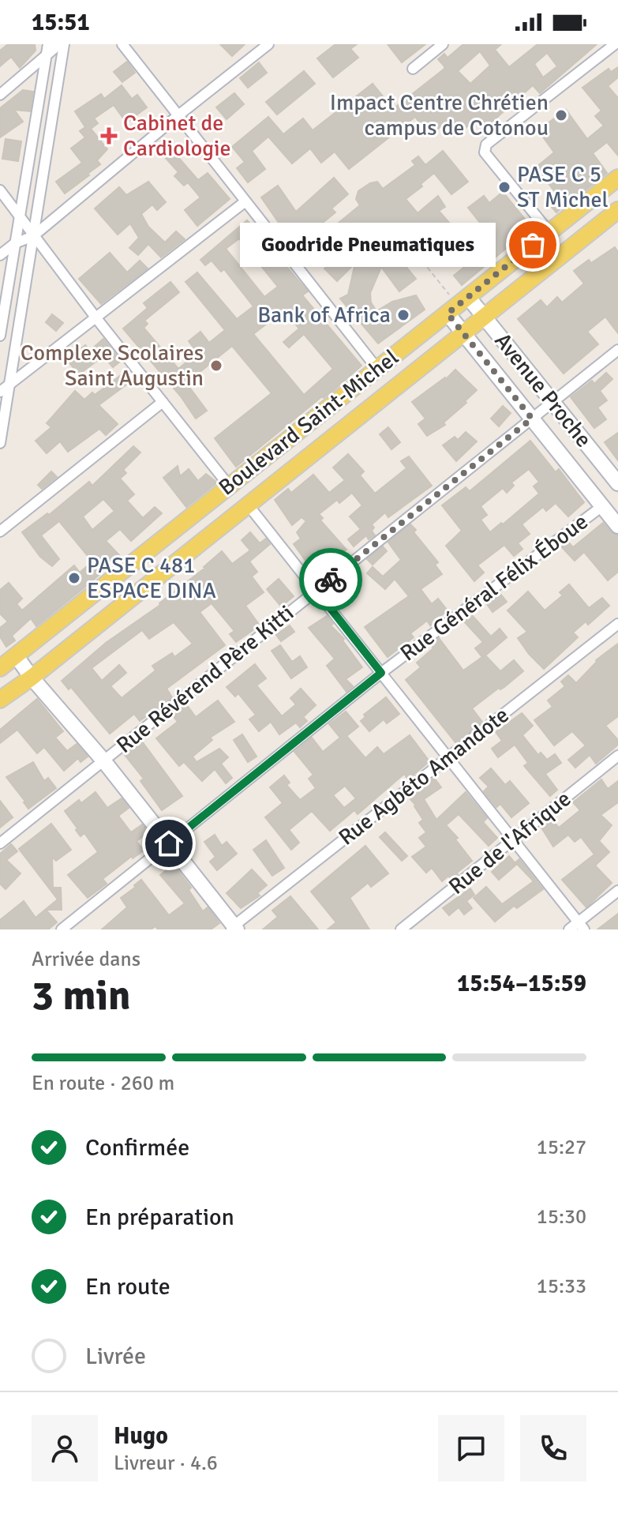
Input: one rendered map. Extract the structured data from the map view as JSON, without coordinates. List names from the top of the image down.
{
  "streets": {
    "main road": ["Boulevard Saint-Michel"],
    "street": [
      "Avenue Proche",
      "Rue Général Félix Éboue",
      "Rue Révérend Père Kitti",
      "Rue Agbéto Amandote",
      "Rue de l'Afrique"
    ]
  },
  "crossings": [
    ["Avenue Proche", "Boulevard Saint-Michel"],
    ["Avenue Proche", "Rue Général Félix Éboue"],
    ["Avenue Proche", "Rue Révérend Père Kitti"]
  ],
  "places": {
    "other": [
      "Impact Centre Chrétien campus de Cotonou",
      "PASE C 5 ST Michel",
      "Goodride Pneumatiques",
      "Bank of Africa",
      "Complexe Scolaires Saint Augustin",
      "PASE C 481 ESPACE DINA"
    ],
    "health": ["Cabinet de Cardiologie"]
  },
  "page": {
    "status": "15:51",
    "bubble": "Goodride Pneumatiques",
    "heading": ["3 min", "Arrivée dans", "15:54–15:59"],
    "panel": ["Hugo", "Livreur · 4.6"],
    "bar": "En route · 260 m",
    "list": [
      ["Confirmée", "15:27"],
      ["En préparation", "15:30"],
      ["En route", "15:33"],
      "Livrée"
    ]
  }
}
